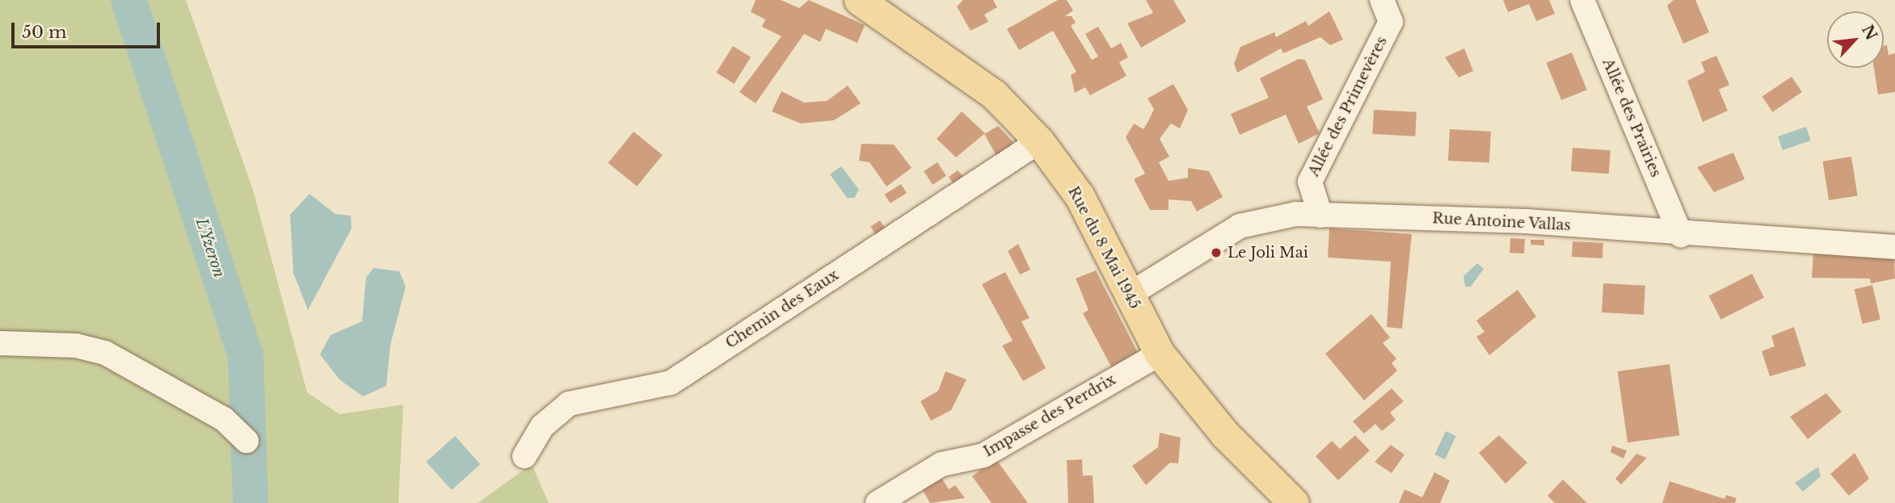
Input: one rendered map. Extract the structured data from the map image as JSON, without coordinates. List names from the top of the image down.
{
  "streets": {
    "main road": ["Rue du 8 Mai 1945"],
    "street": [
      "Allée des Primevères",
      "Allée des Prairies",
      "Rue Antoine Vallas",
      "Chemin des Eaux",
      "Impasse des Perdrix"
    ]
  },
  "crossings": [
    ["Allée des Primevères", "Rue Antoine Vallas"],
    ["Allée des Prairies", "Rue Antoine Vallas"],
    ["Rue Antoine Vallas", "Rue du 8 Mai 1945"],
    ["Rue du 8 Mai 1945", "Chemin des Eaux"],
    ["Rue du 8 Mai 1945", "Impasse des Perdrix"]
  ],
  "water": ["L'Yzeron"],
  "places": ["Le Joli Mai"],
  "scale_bar": "50 m",
  "north": "top right"
}
